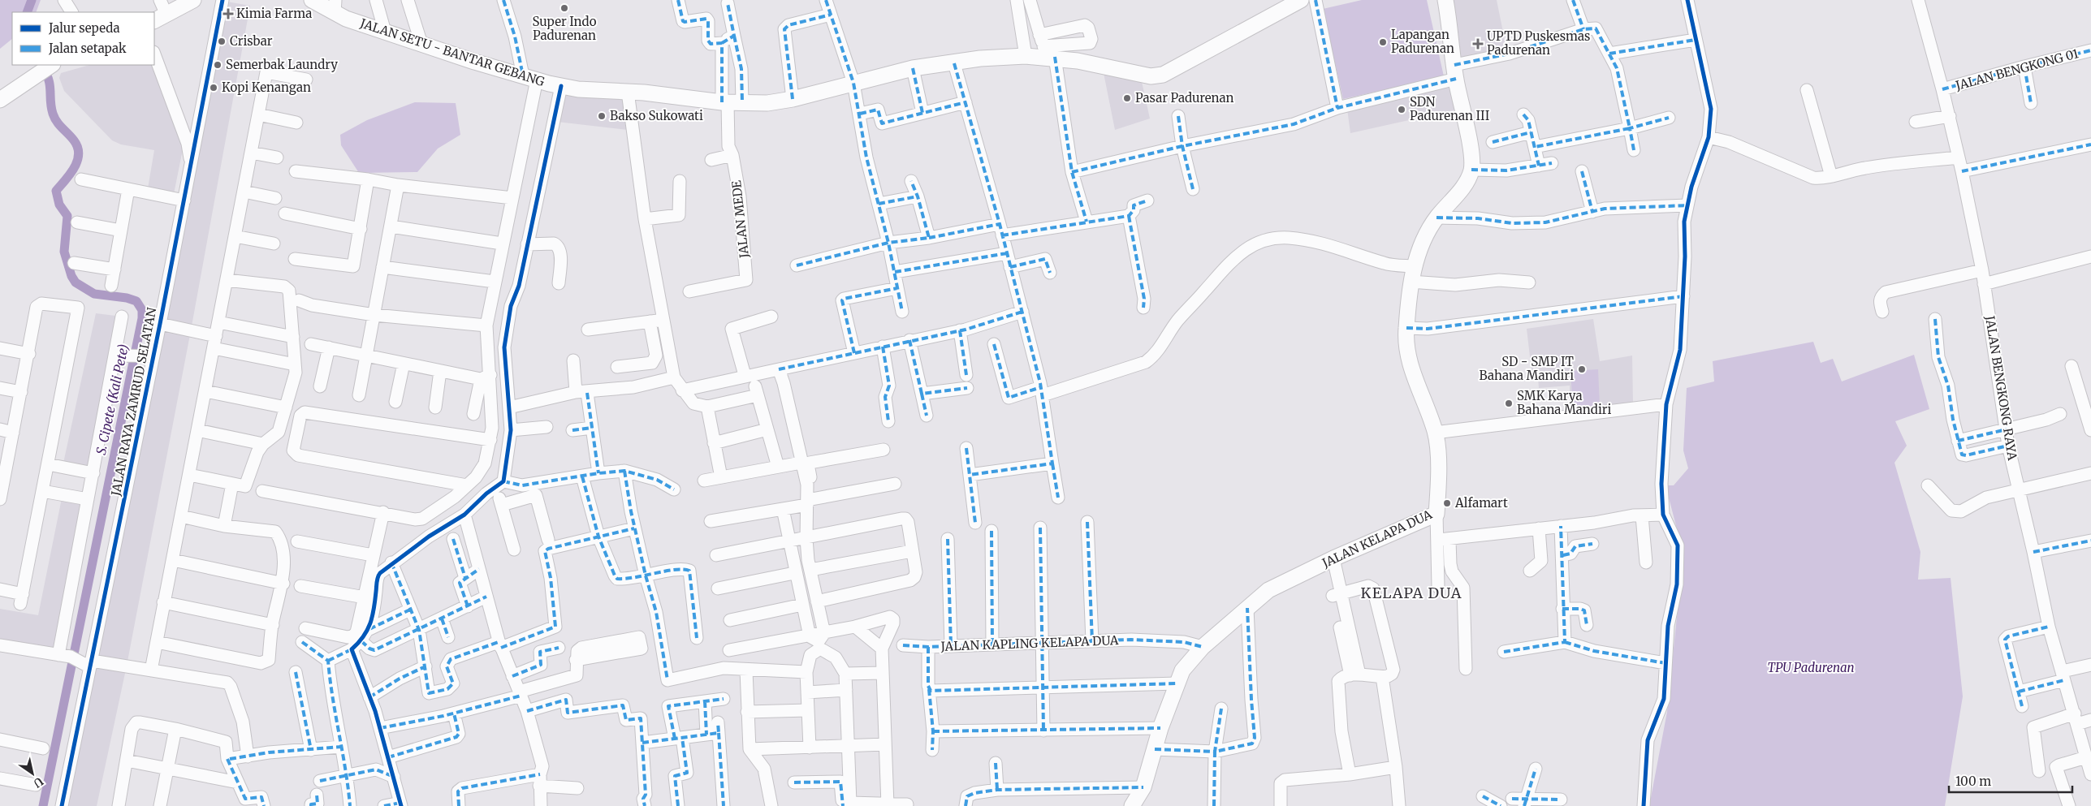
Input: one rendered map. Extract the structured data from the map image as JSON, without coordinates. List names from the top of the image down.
{
  "streets": {
    "main road": ["JALAN SETU - BANTAR GEBANG", "JALAN KELAPA DUA"],
    "street": [
      "JALAN BENGKONG 01",
      "JALAN MEDE",
      "JALAN BENGKONG RAYA",
      "JALAN RAYA ZAMRUD SELATAN",
      "JALAN KAPLING KELAPA DUA"
    ]
  },
  "crossings": [
    ["JALAN SETU - BANTAR GEBANG", "JALAN MEDE"],
    ["JALAN BENGKONG 01", "JALAN BENGKONG RAYA"],
    ["JALAN KELAPA DUA", "JALAN KAPLING KELAPA DUA"]
  ],
  "districts": ["KELAPA DUA"],
  "water": ["S. Cipete (Kali Pete)"],
  "parks": ["TPU Padurenan"],
  "places": {
    "other": [
      "Super Indo Padurenan",
      "Crisbar",
      "Lapangan Padurenan",
      "Semerbak Laundry",
      "Kopi Kenangan",
      "Pasar Padurenan",
      "SDN Padurenan III",
      "Bakso Sukowati",
      "SD - SMP IT Bahana Mandiri",
      "SMK Karya Bahana Mandiri",
      "Alfamart"
    ],
    "health": ["Kimia Farma", "UPTD Puskesmas Padurenan"]
  },
  "legend": ["Jalur sepeda", "Jalan setapak"],
  "scale_bar": "100 m",
  "north": "bottom right"
}
